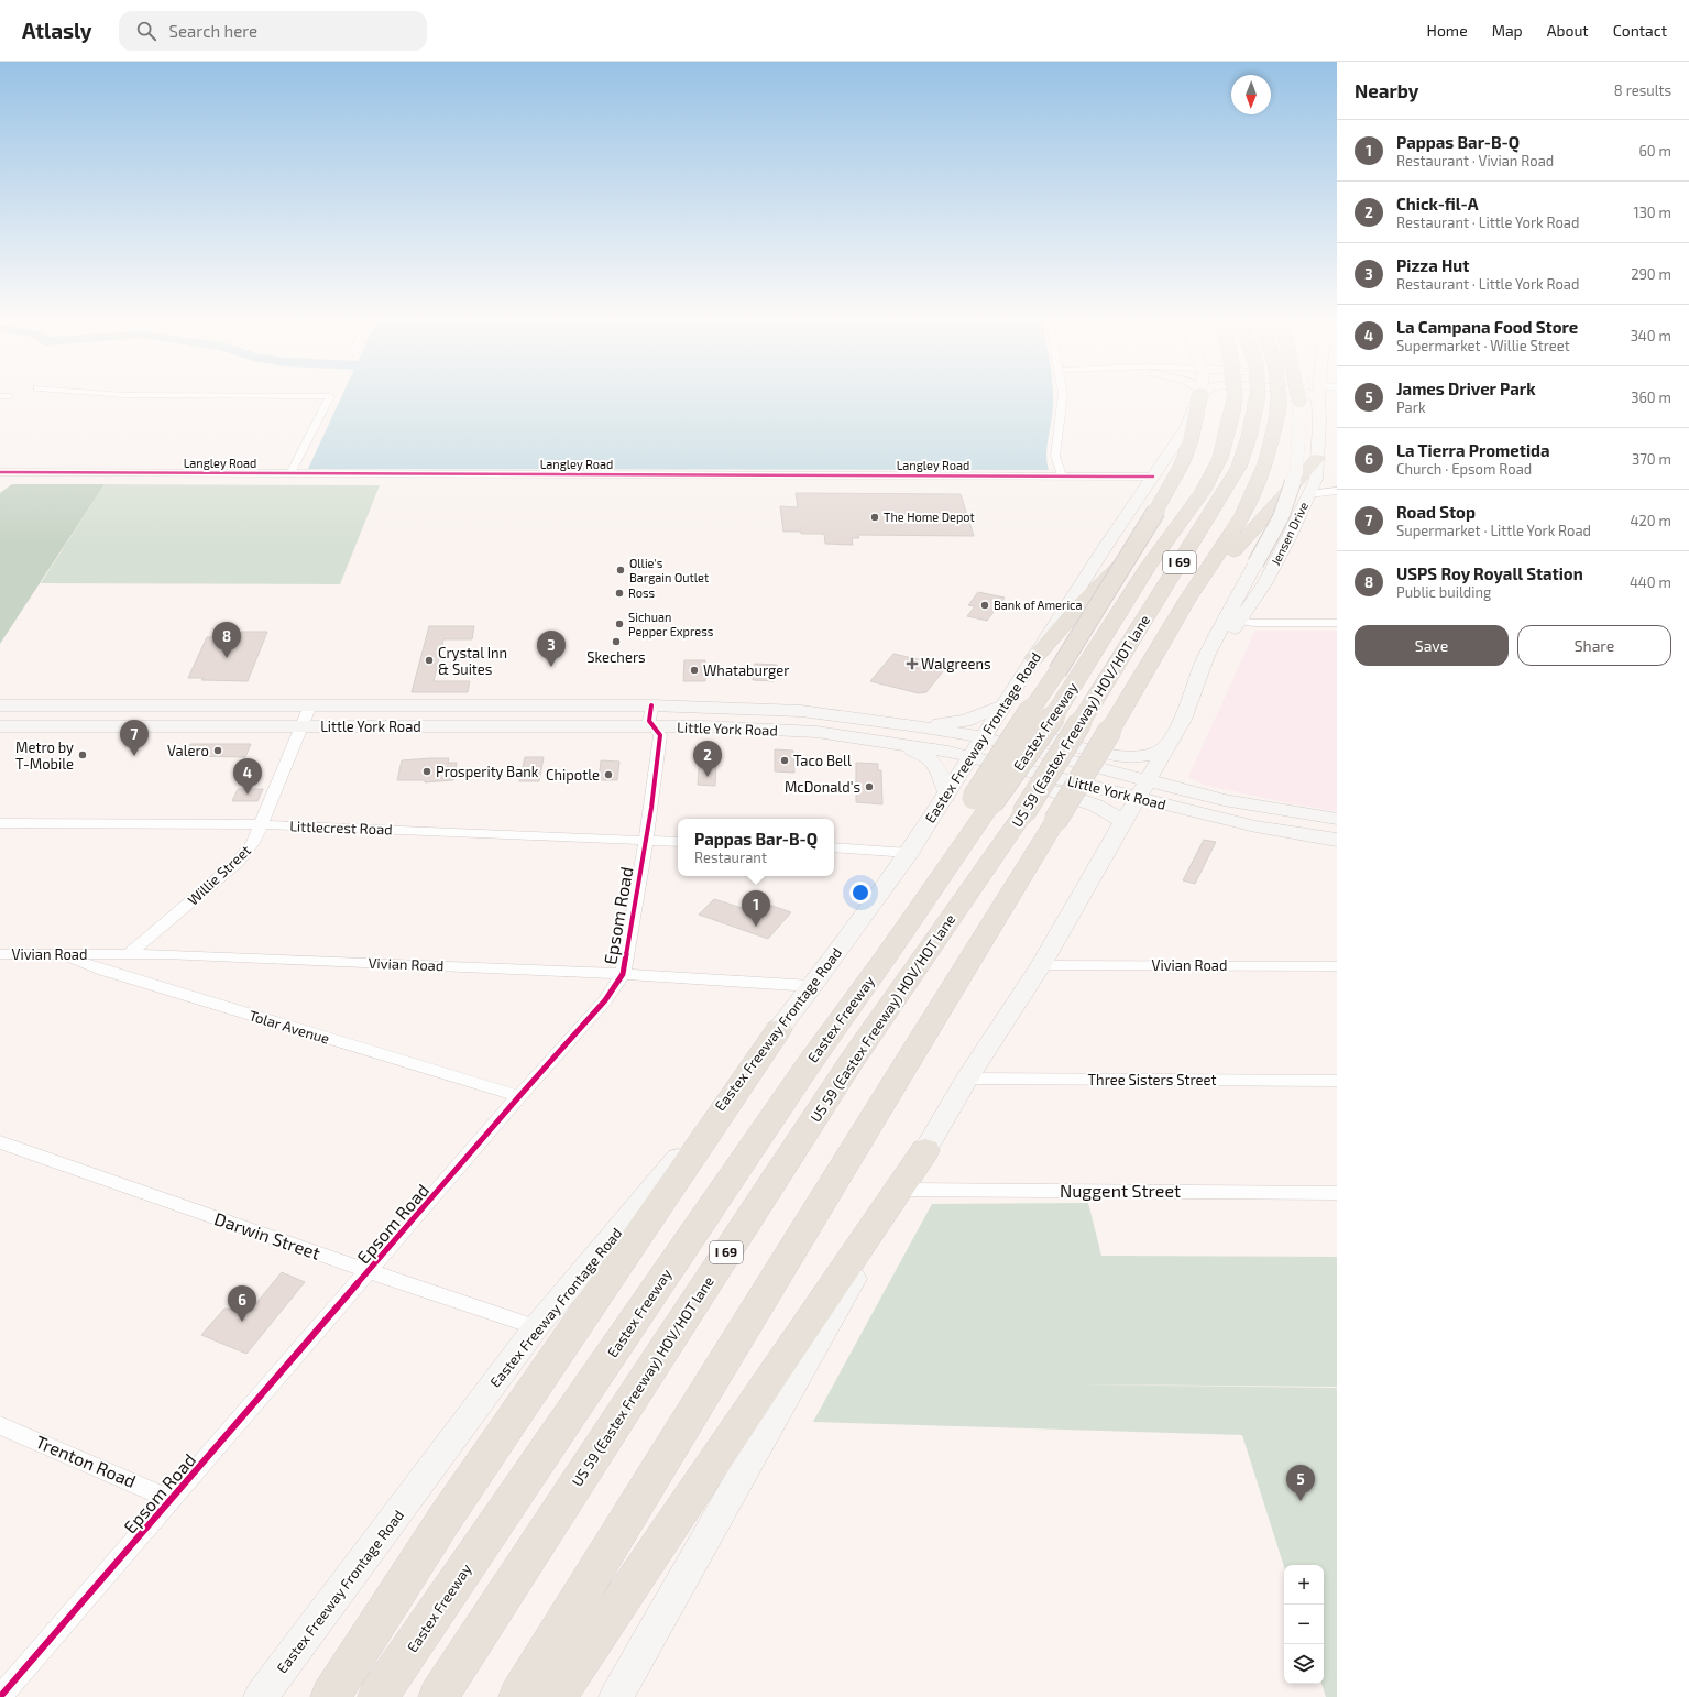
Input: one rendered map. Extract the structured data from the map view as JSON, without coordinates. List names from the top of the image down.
{
  "streets": {
    "highway": ["I 69", "US 59 (Eastex Freeway) HOV/HOT lane", "Eastex Freeway"],
    "main road": ["Jensen Drive", "Little York Road", "Eastex Freeway Frontage Road"],
    "street": [
      "Langley Road",
      "Littlecrest Road",
      "Willie Street",
      "Epsom Road",
      "Vivian Road",
      "Tolar Avenue",
      "Three Sisters Street",
      "Nuggent Street",
      "Darwin Street",
      "Trenton Road"
    ]
  },
  "crossings": [
    ["Langley Road", "Eastex Freeway Frontage Road"],
    ["Little York Road", "Eastex Freeway Frontage Road"],
    ["Little York Road", "Willie Street"],
    ["Little York Road", "Epsom Road"],
    ["Eastex Freeway Frontage Road", "Vivian Road"],
    ["Eastex Freeway Frontage Road", "Darwin Street"],
    ["Littlecrest Road", "Willie Street"],
    ["Littlecrest Road", "Epsom Road"],
    ["Willie Street", "Vivian Road"],
    ["Epsom Road", "Vivian Road"],
    ["Epsom Road", "Tolar Avenue"],
    ["Epsom Road", "Darwin Street"],
    ["Epsom Road", "Trenton Road"],
    ["Vivian Road", "Tolar Avenue"]
  ],
  "places": {
    "other": [
      "The Home Depot",
      "Ollie's Bargain Outlet",
      "Ross",
      "Bank of America",
      "Sichuan Pepper Express",
      "Skechers",
      "Crystal Inn & Suites",
      "Whataburger",
      "Valero",
      "Metro by T-Mobile",
      "Taco Bell",
      "Prosperity Bank",
      "Chipotle",
      "McDonald's"
    ],
    "health": ["Walgreens"]
  },
  "north": "bottom",
  "page": {
    "header": "Atlasly",
    "search": "Search here",
    "nav": [
      "Home",
      "Map",
      "About",
      "Contact"
    ],
    "heading": ["Nearby", "8 results"],
    "list": [
      {
        "mark": "1",
        "name": "Pappas Bar-B-Q",
        "note": "Restaurant · Vivian Road",
        "value": "60 m"
      },
      {
        "mark": "2",
        "name": "Chick-fil-A",
        "note": "Restaurant · Little York Road",
        "value": "130 m"
      },
      {
        "mark": "3",
        "name": "Pizza Hut",
        "note": "Restaurant · Little York Road",
        "value": "290 m"
      },
      {
        "mark": "4",
        "name": "La Campana Food Store",
        "note": "Supermarket · Willie Street",
        "value": "340 m"
      },
      {
        "mark": "5",
        "name": "James Driver Park",
        "note": "Park",
        "value": "360 m"
      },
      {
        "mark": "6",
        "name": "La Tierra Prometida",
        "note": "Church · Epsom Road",
        "value": "370 m"
      },
      {
        "mark": "7",
        "name": "Road Stop",
        "note": "Supermarket · Little York Road",
        "value": "420 m"
      },
      {
        "mark": "8",
        "name": "USPS Roy Royall Station",
        "note": "Public building",
        "value": "440 m"
      }
    ],
    "buttons": ["Save", "Share"],
    "pins": [
      "8",
      "3",
      "7",
      "2",
      "4",
      "1",
      "6",
      "5"
    ],
    "popup": ["Pappas Bar-B-Q", "Restaurant"],
    "map_buttons": ["+", "−"]
  }
}
